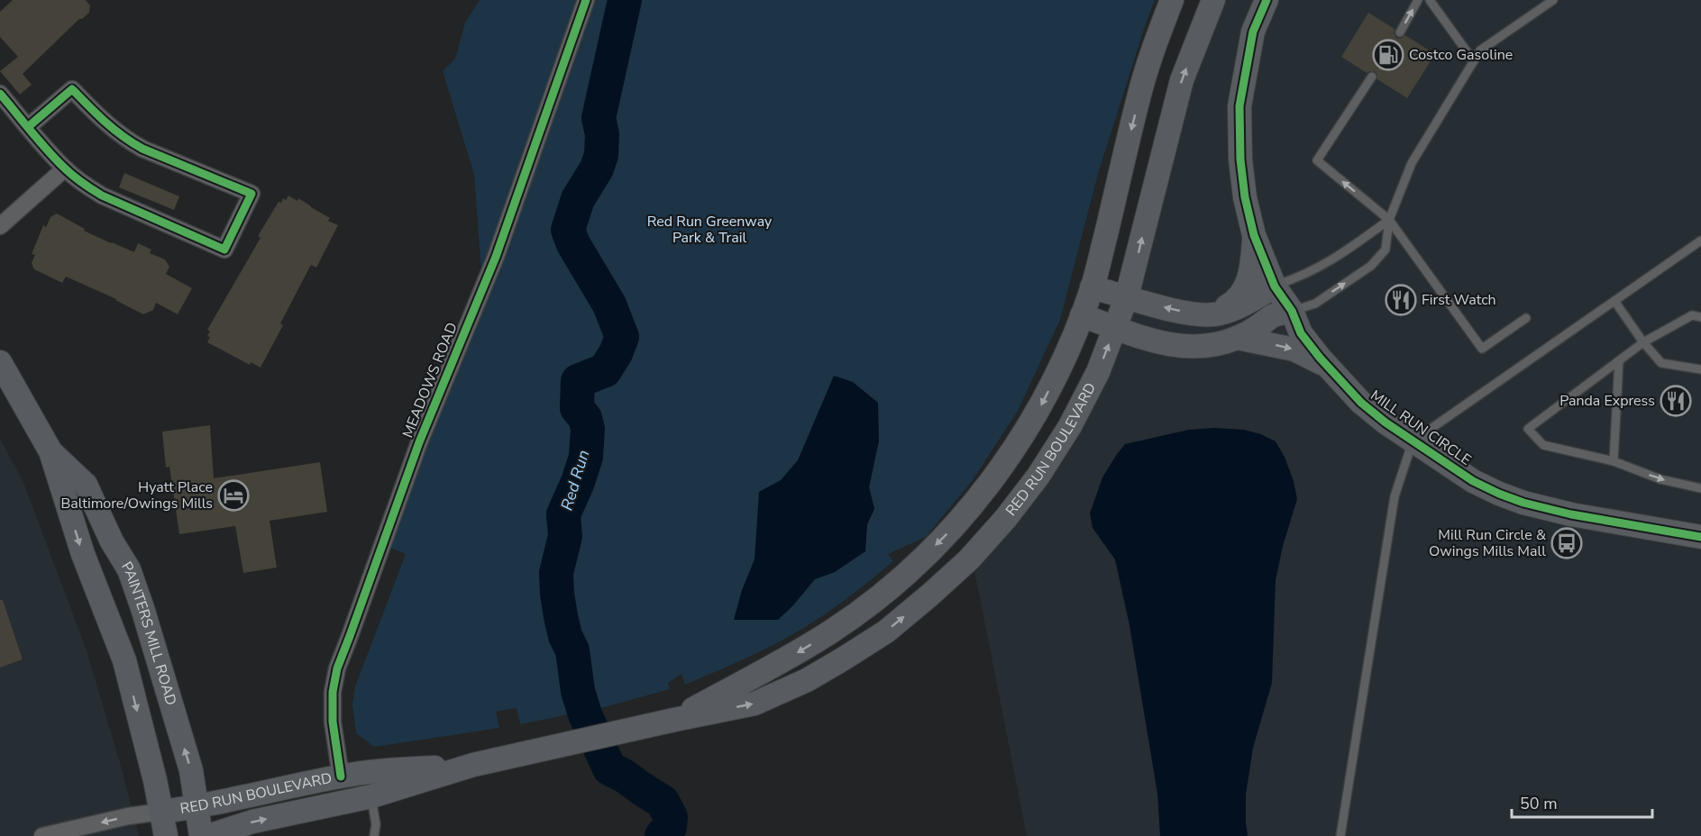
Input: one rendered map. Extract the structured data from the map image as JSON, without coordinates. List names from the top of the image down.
{
  "streets": {
    "main road": ["MILL RUN CIRCLE", "RED RUN BOULEVARD", "PAINTERS MILL ROAD"],
    "street": ["MEADOWS ROAD"]
  },
  "crossings": [
    ["MEADOWS ROAD", "RED RUN BOULEVARD"],
    ["RED RUN BOULEVARD", "PAINTERS MILL ROAD"]
  ],
  "water": ["Red Run"],
  "parks": ["Red Run Greenway Park & Trail"],
  "places": {
    "fuel station": ["Costco Gasoline"],
    "restaurant": ["First Watch", "Panda Express"],
    "hotel": ["Hyatt Place Baltimore/Owings Mills"],
    "bus stop": ["Mill Run Circle & Owings Mills Mall"]
  },
  "scale_bar": "50 m"
}
